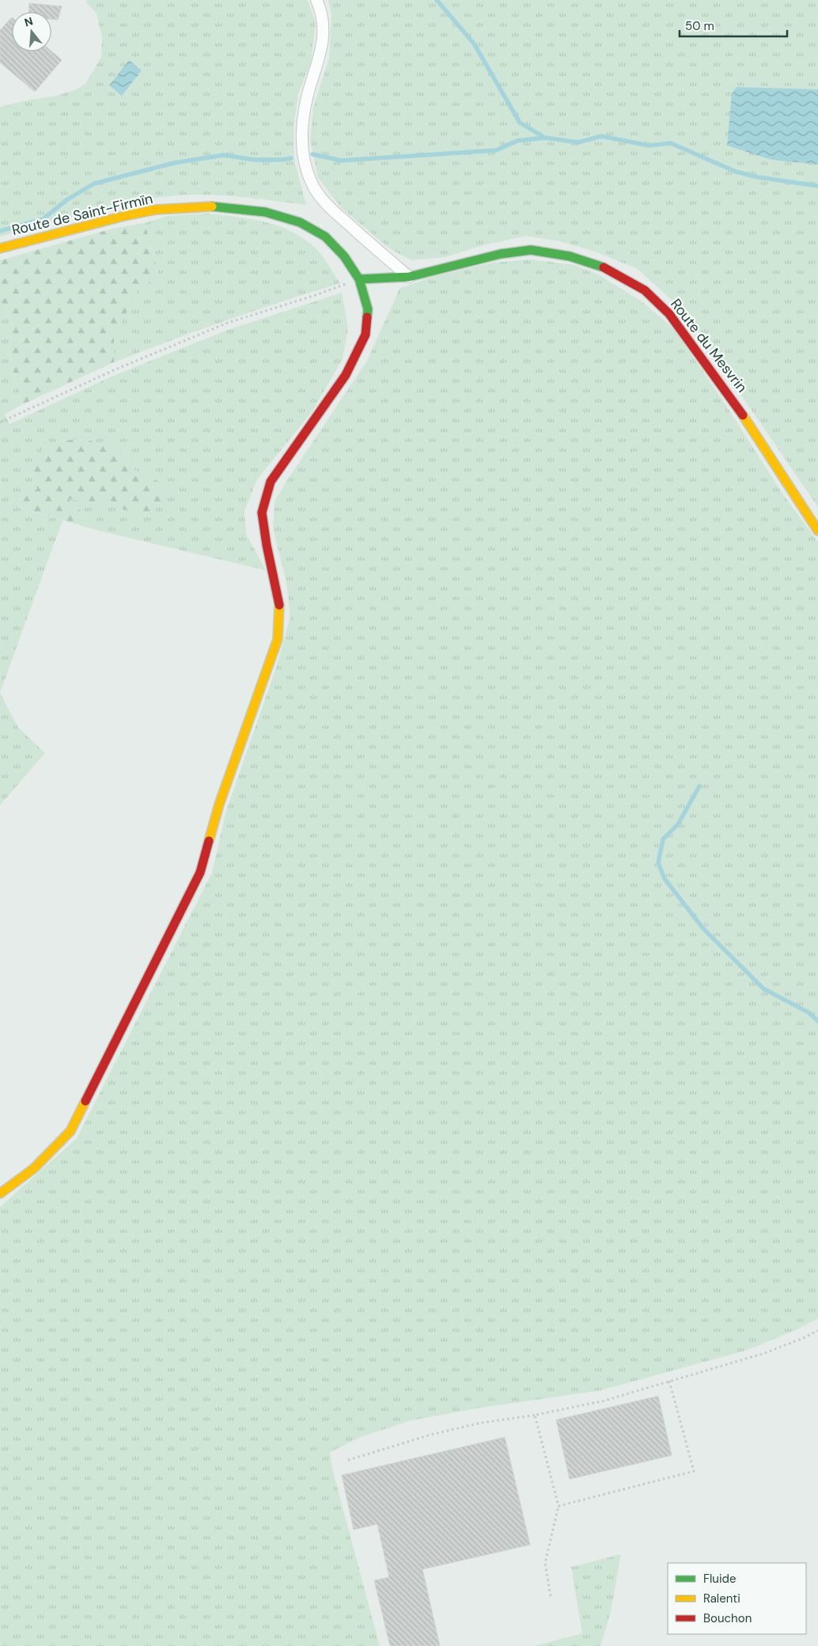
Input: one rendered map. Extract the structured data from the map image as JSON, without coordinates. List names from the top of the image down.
{
  "streets": {
    "street": ["Route de Saint-Firmïn", "Route du Mesvrin"]
  },
  "crossings": [
    ["Route de Saint-Firmïn", "Route du Mesvrin"]
  ],
  "legend": ["Fluide", "Ralenti", "Bouchon"],
  "scale_bar": "50 m",
  "north": "top"
}
